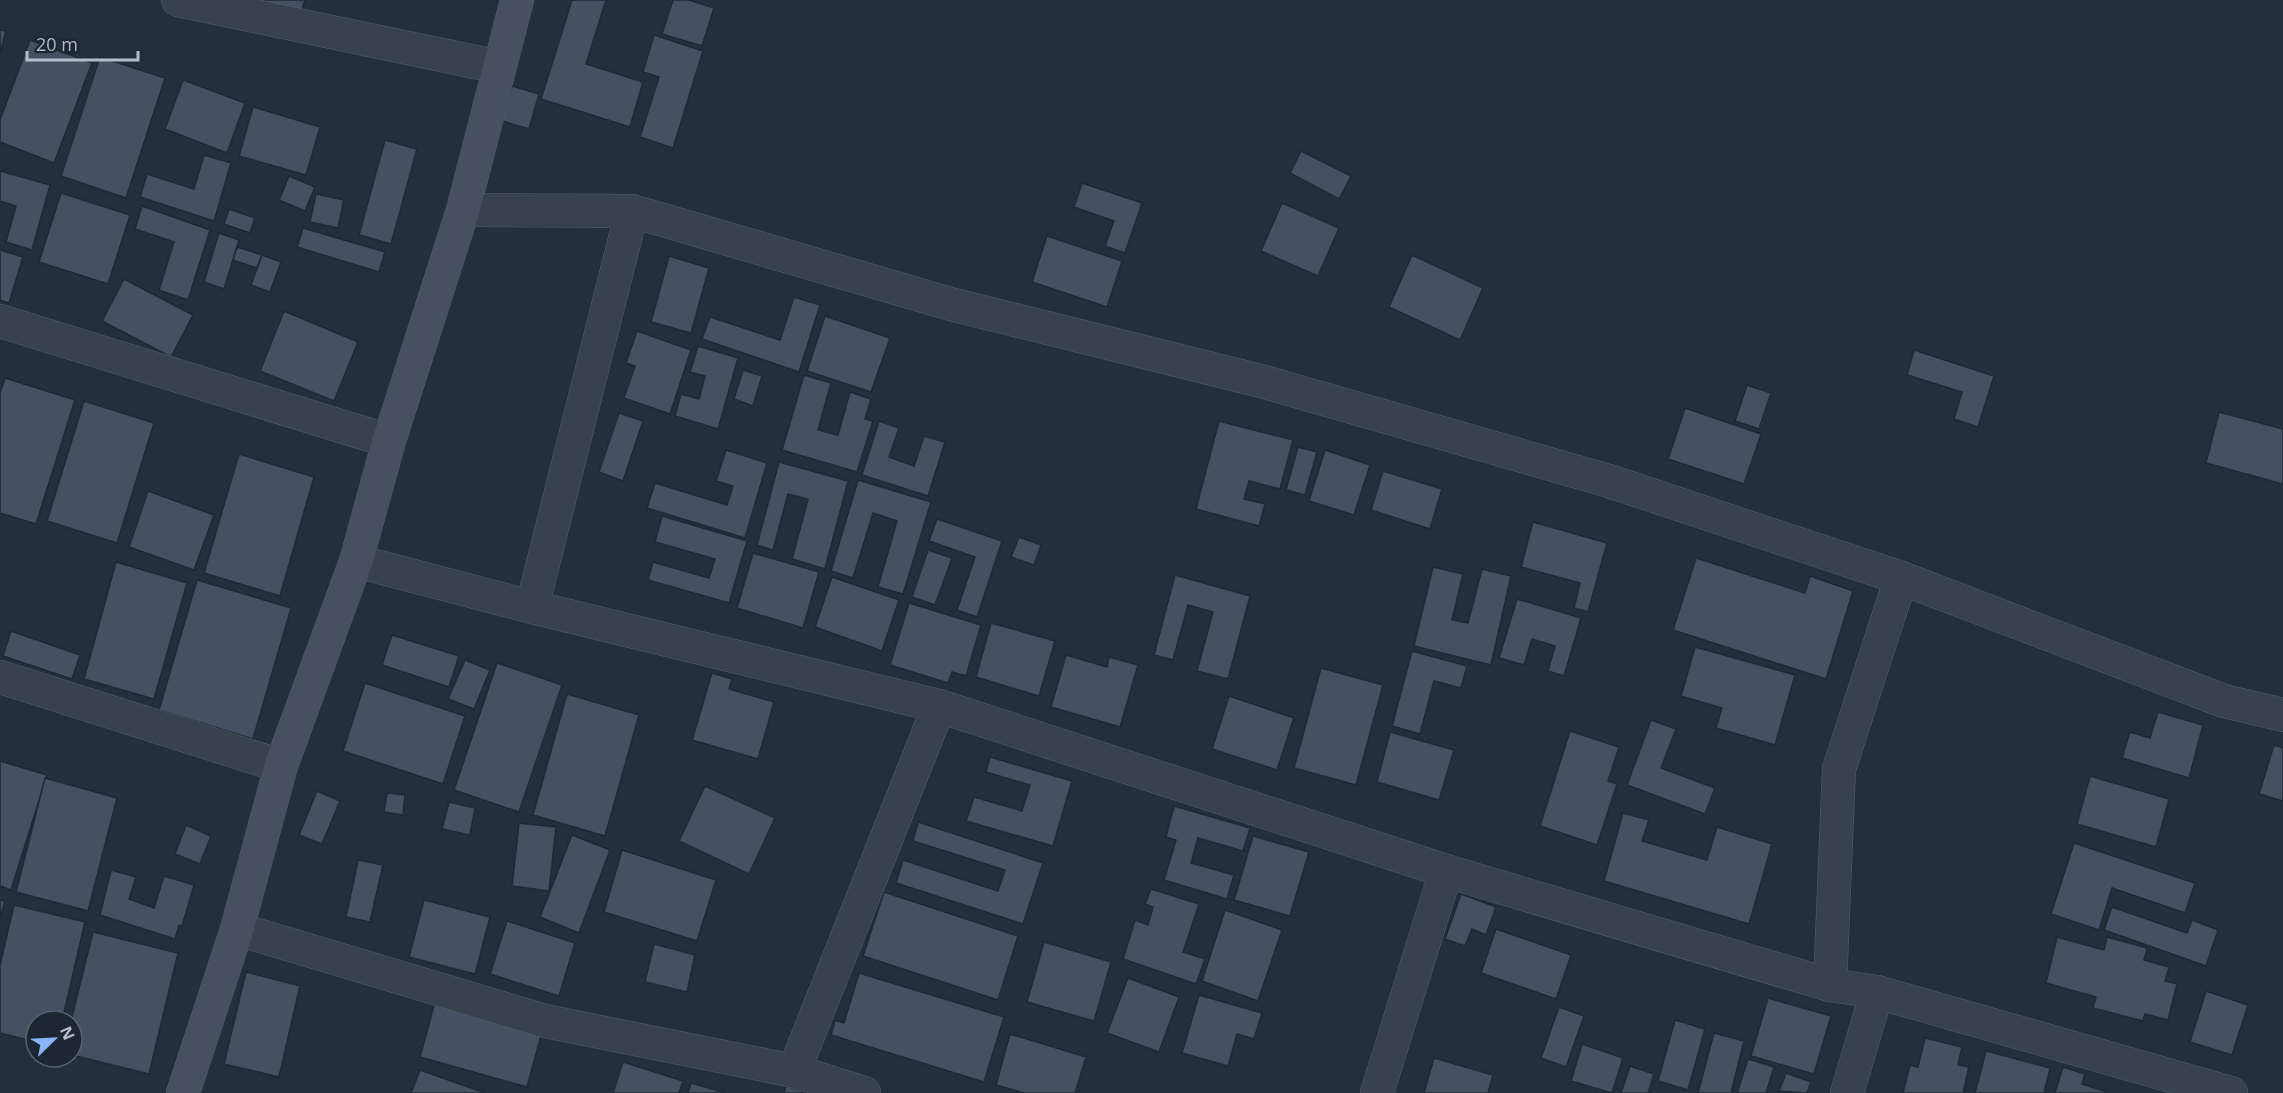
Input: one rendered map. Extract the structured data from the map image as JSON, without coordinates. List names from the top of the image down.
{
  "scale_bar": "20 m",
  "north": "top right"
}
